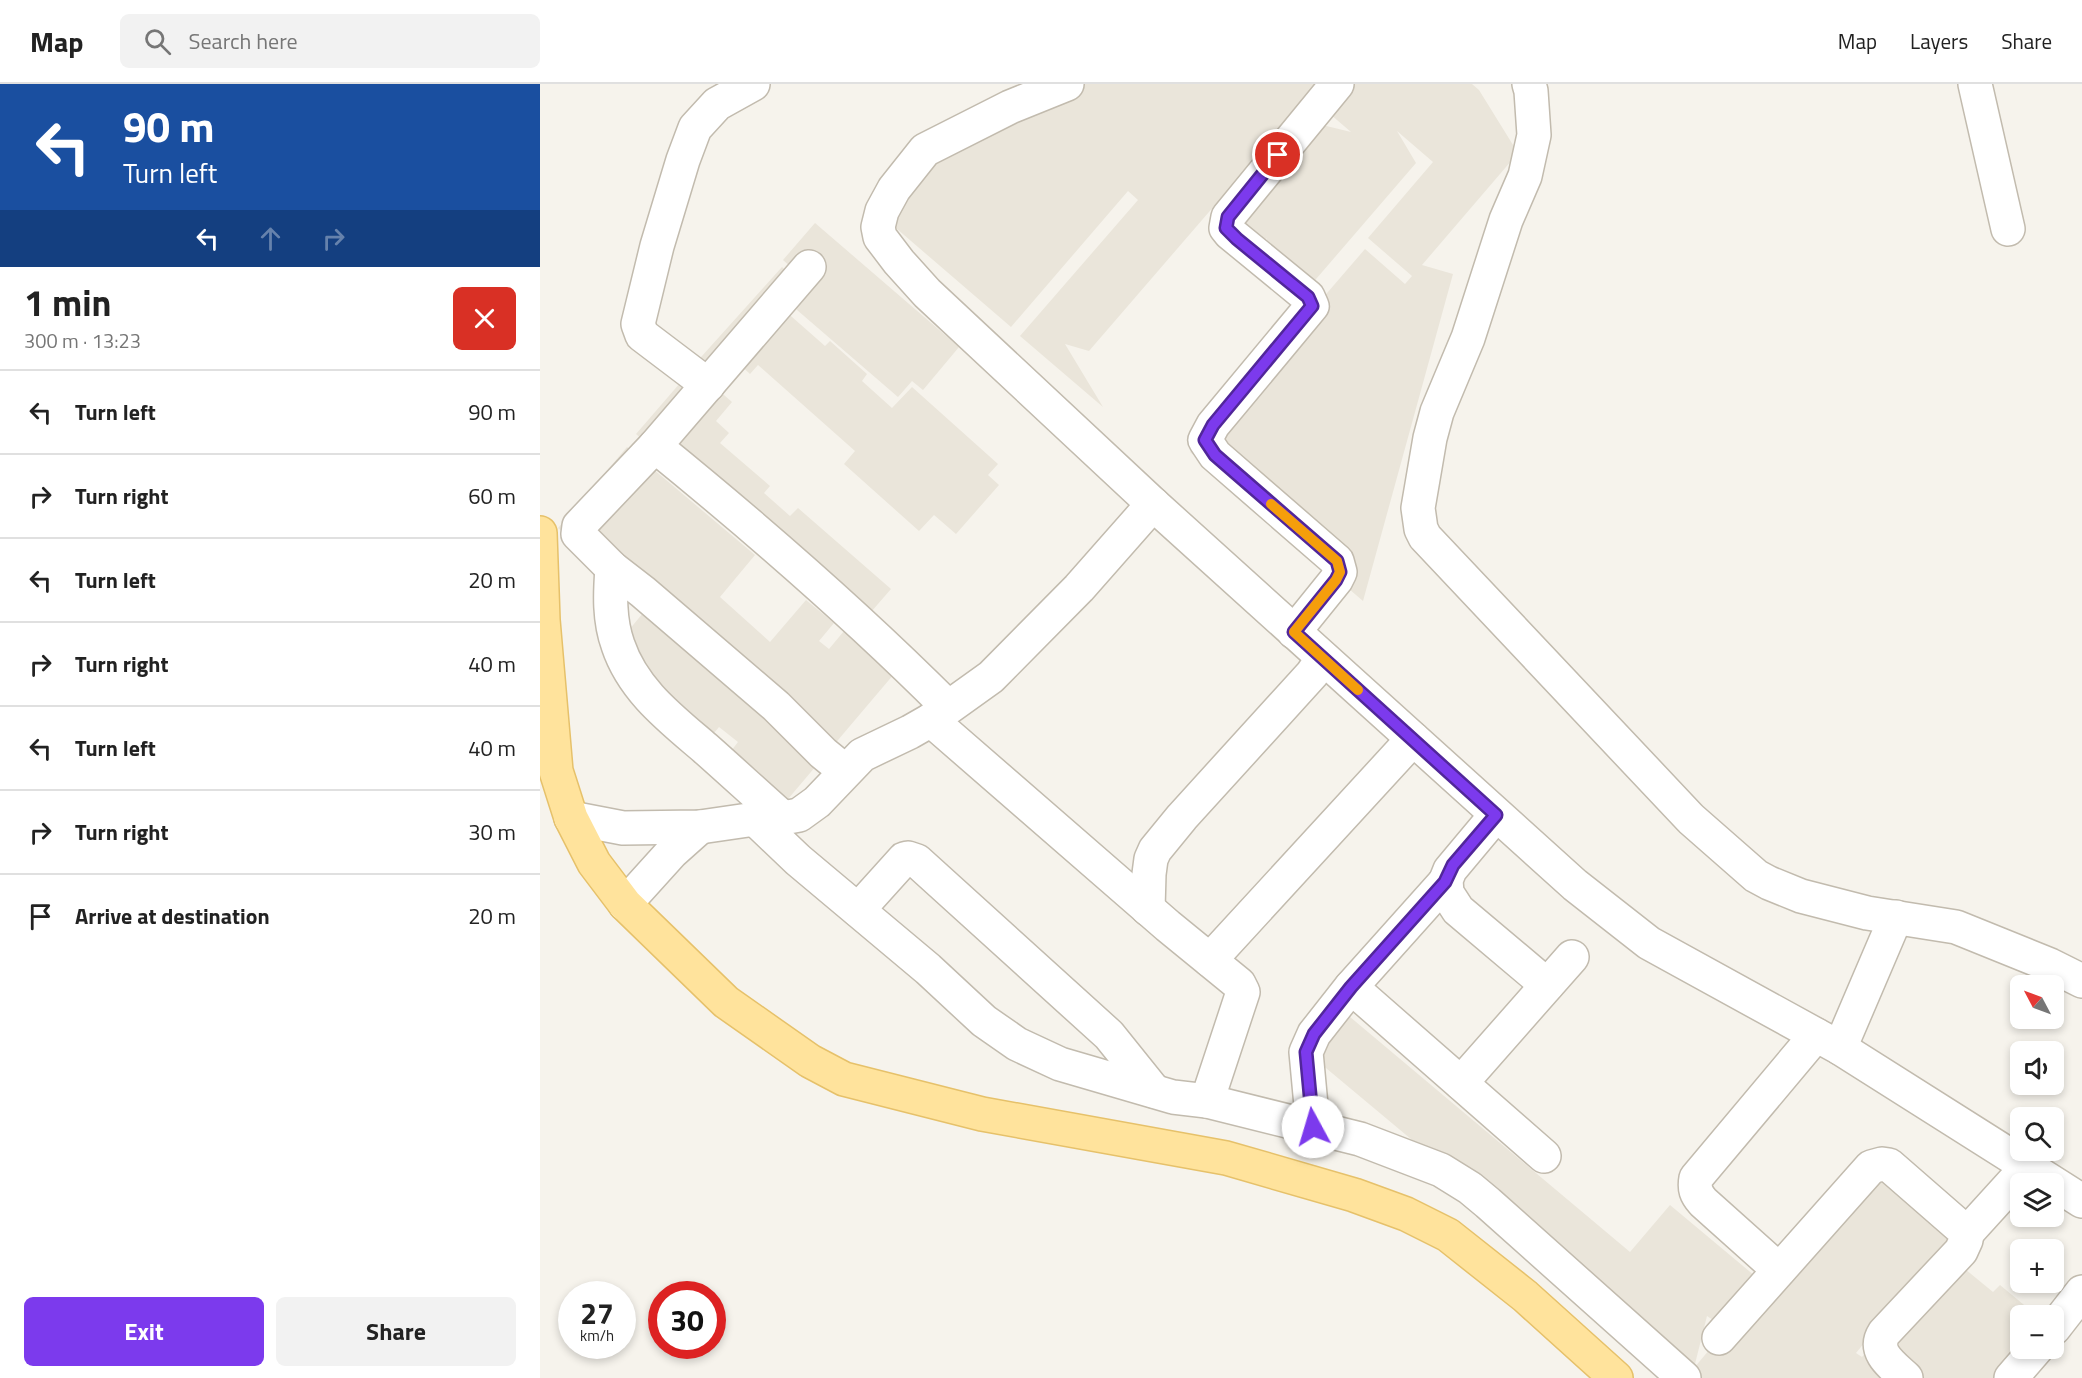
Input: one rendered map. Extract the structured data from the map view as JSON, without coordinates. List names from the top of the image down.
{
  "north": "top left",
  "page": {
    "header": "Map",
    "search": "Search here",
    "nav": ["Map", "Layers", "Share"],
    "turn": ["90 m", "Turn left"],
    "heading": ["1 min", "300 m · 13:23"],
    "list": [
      {
        "name": "Turn left",
        "value": "90 m"
      },
      {
        "name": "Turn right",
        "value": "60 m"
      },
      {
        "name": "Turn left",
        "value": "20 m"
      },
      {
        "name": "Turn right",
        "value": "40 m"
      },
      {
        "name": "Turn left",
        "value": "40 m"
      },
      {
        "name": "Turn right",
        "value": "30 m"
      },
      {
        "name": "Arrive at destination",
        "value": "20 m"
      }
    ],
    "map_buttons": ["+", "−"],
    "speed": "27 km/h",
    "limit": "30",
    "buttons": ["Exit", "Share"]
  }
}
